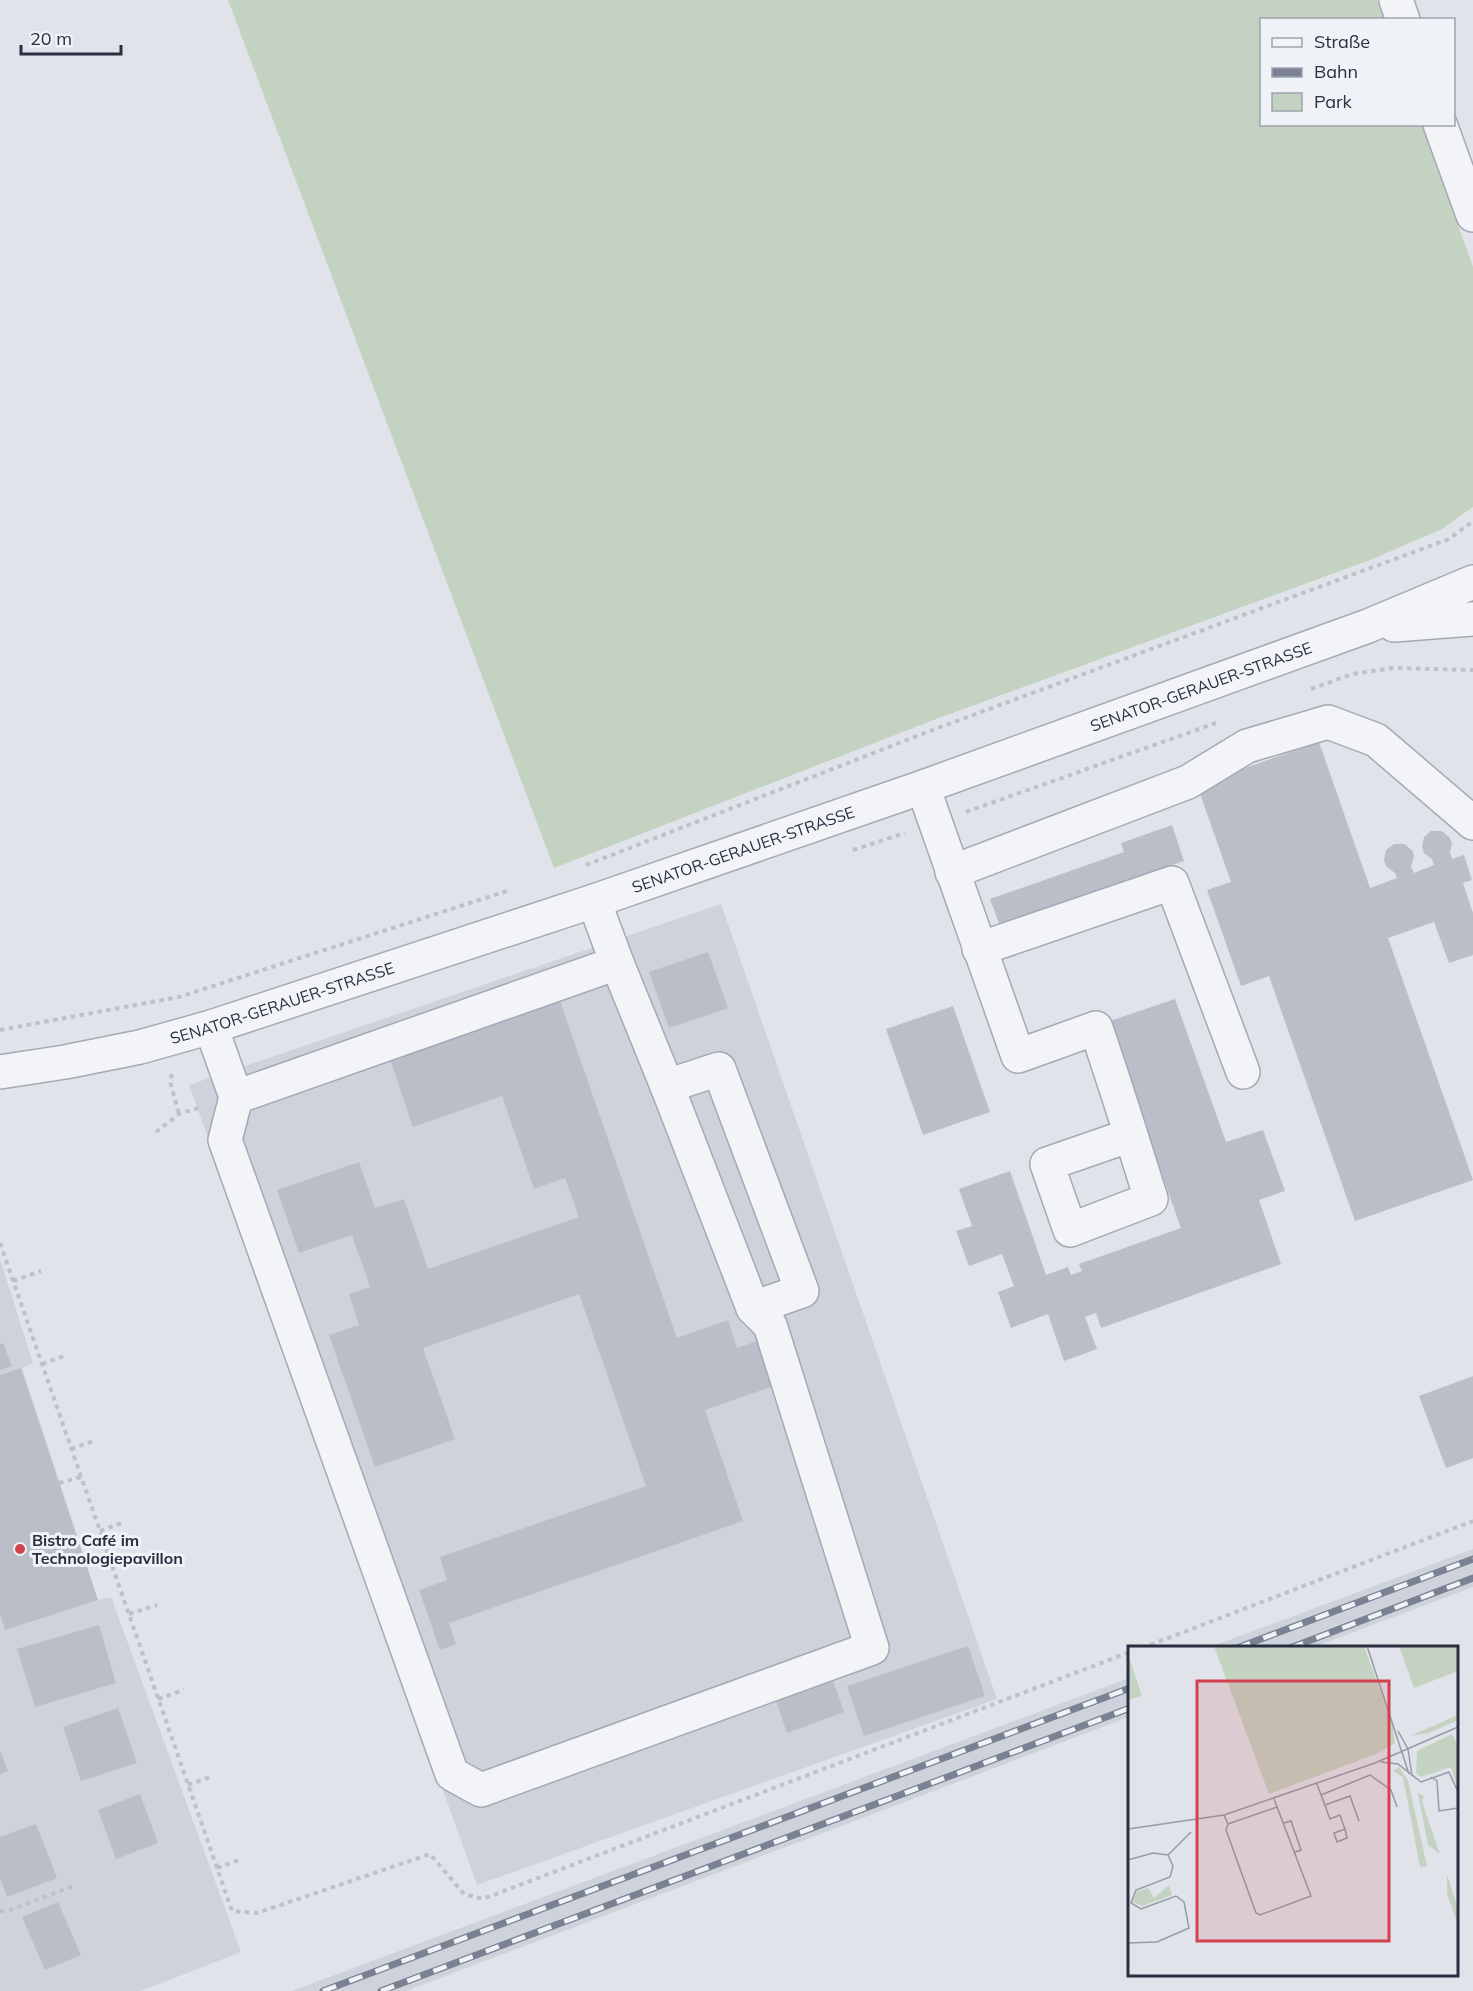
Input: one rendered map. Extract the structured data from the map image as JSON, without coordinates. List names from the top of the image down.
{
  "streets": {
    "street": ["SENATOR-GERAUER-STRASSE"]
  },
  "places": ["Bistro Café im Technologiepavillon"],
  "legend": ["Straße", "Bahn", "Park"],
  "scale_bar": "20 m"
}
